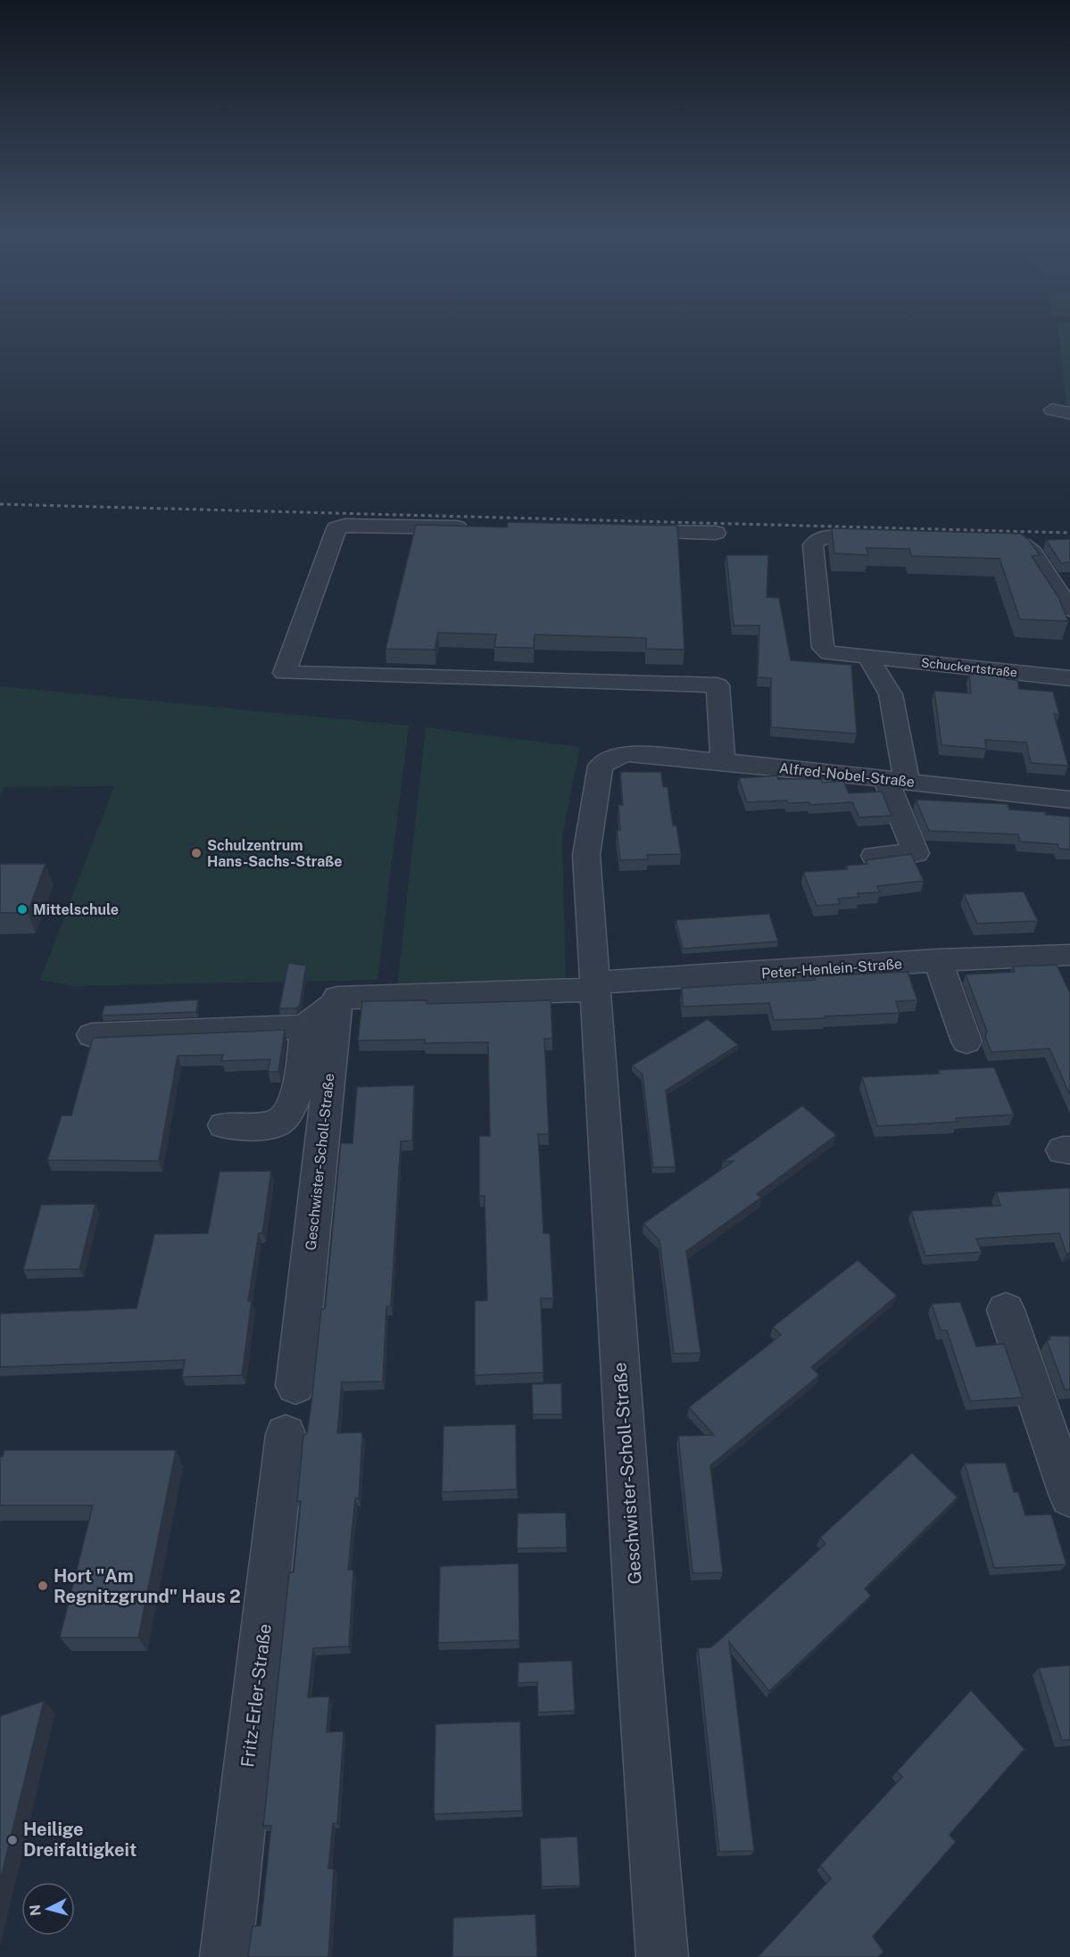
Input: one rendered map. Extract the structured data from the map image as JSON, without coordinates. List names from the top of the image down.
{
  "streets": {
    "street": [
      "Schuckertstraße",
      "Alfred-Nobel-Straße",
      "Peter-Henlein-Straße",
      "Geschwister-Scholl-Straße",
      "Fritz-Erler-Straße"
    ]
  },
  "crossings": [
    ["Alfred-Nobel-Straße", "Geschwister-Scholl-Straße"],
    ["Peter-Henlein-Straße", "Geschwister-Scholl-Straße"]
  ],
  "places": [
    "Schulzentrum Hans-Sachs-Straße",
    "Mittelschule",
    "Hort \"Am Regnitzgrund\" Haus 2",
    "Heilige Dreifaltigkeit"
  ],
  "north": "left"
}
